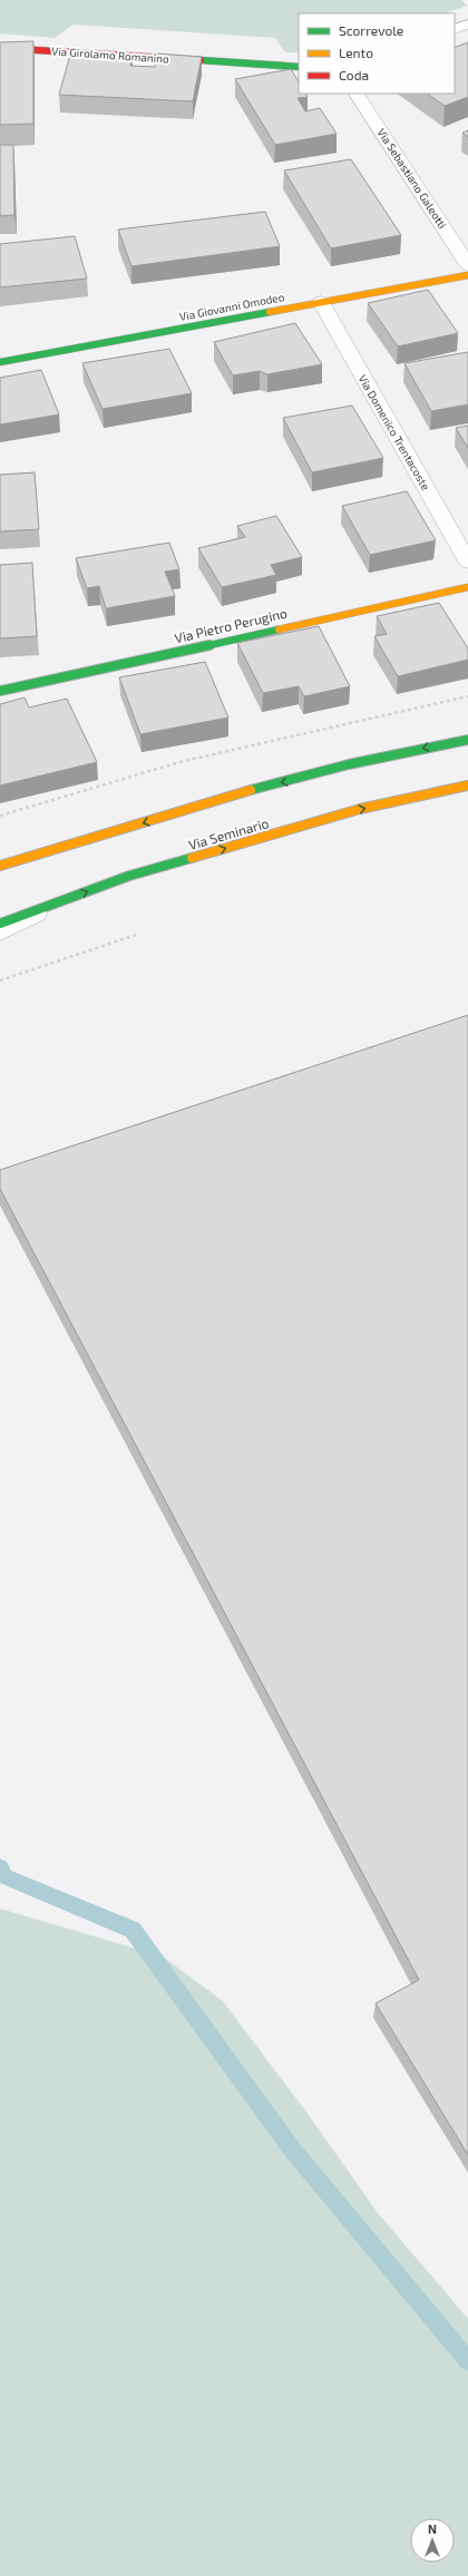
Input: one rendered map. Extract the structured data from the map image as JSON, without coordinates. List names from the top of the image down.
{
  "streets": {
    "main road": [
      "Via Girolamo Romanino",
      "Via Giovanni Omodeo",
      "Via Pietro Perugino",
      "Via Seminario"
    ],
    "street": ["Via Sebastiano Galeotti", "Via Domenico Trentacoste"]
  },
  "crossings": [
    ["Via Giovanni Omodeo", "Via Domenico Trentacoste"]
  ],
  "legend": ["Scorrevole", "Lento", "Coda"],
  "north": "top"
}
